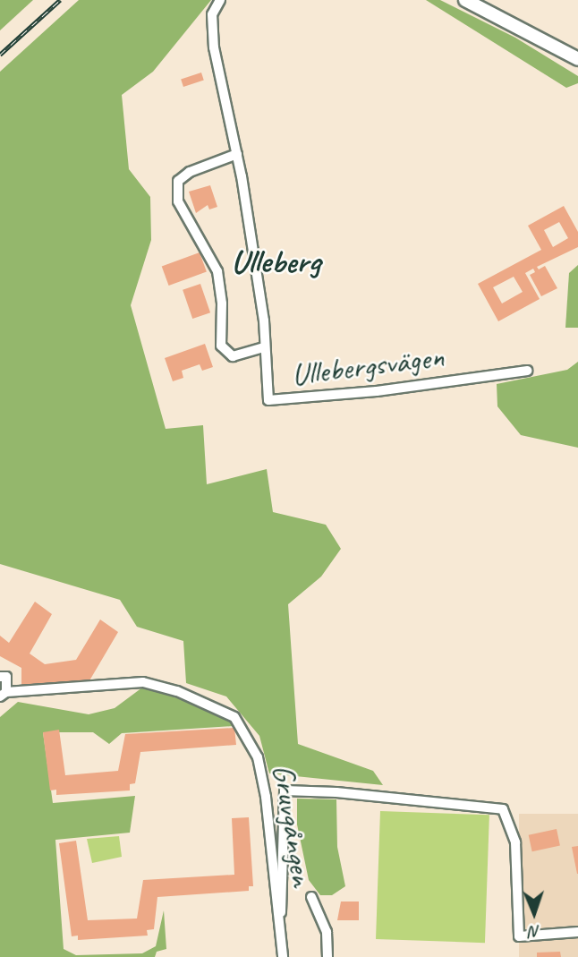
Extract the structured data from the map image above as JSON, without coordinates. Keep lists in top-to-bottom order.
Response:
{
  "streets": {
    "street": ["Ullebergsvägen", "Gruvgången"]
  },
  "districts": ["Ulleberg"],
  "north": "bottom"
}
